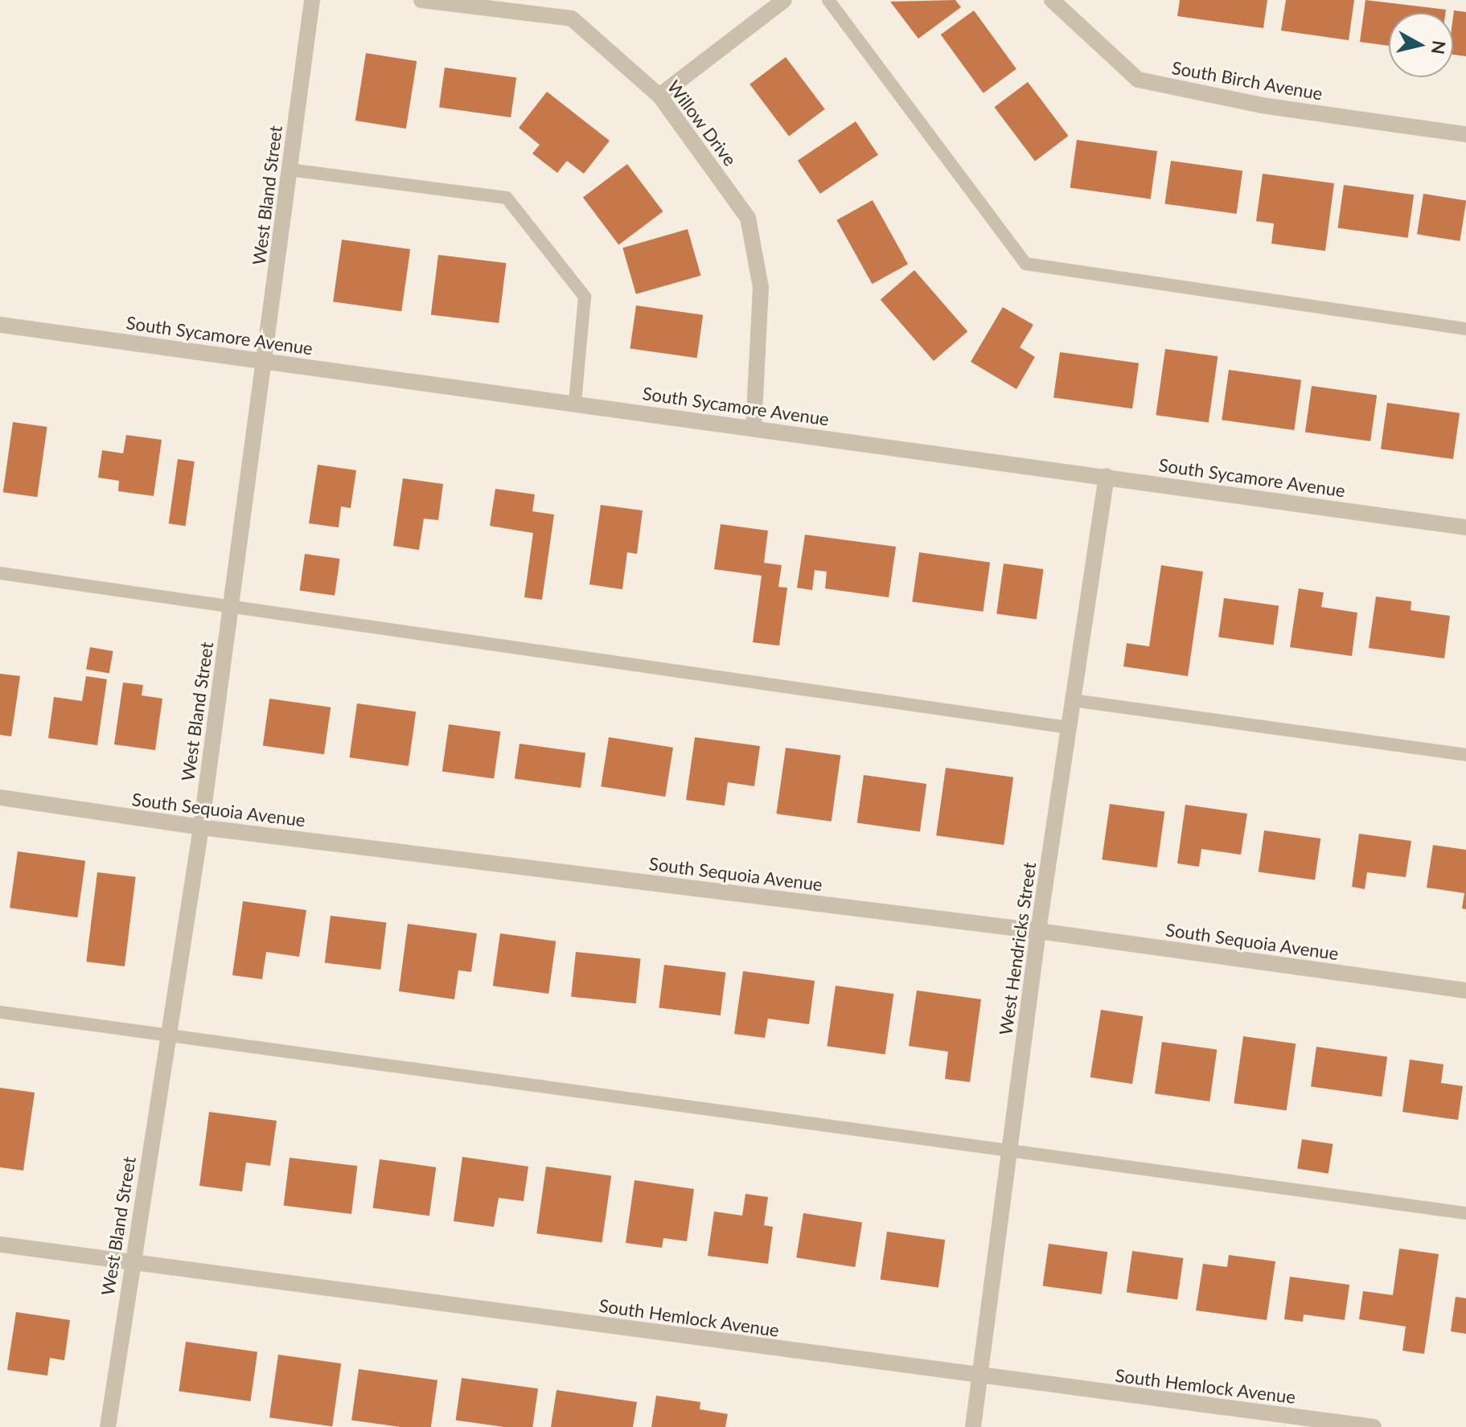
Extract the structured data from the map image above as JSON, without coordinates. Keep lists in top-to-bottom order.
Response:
{
  "streets": {
    "street": [
      "South Birch Avenue",
      "Willow Drive",
      "West Bland Street",
      "South Sycamore Avenue",
      "South Sequoia Avenue",
      "West Hendricks Street",
      "South Hemlock Avenue"
    ]
  },
  "crossings": [
    ["Willow Drive", "South Sycamore Avenue"],
    ["West Bland Street", "South Sycamore Avenue"],
    ["West Bland Street", "South Sequoia Avenue"],
    ["West Bland Street", "South Hemlock Avenue"],
    ["South Sycamore Avenue", "West Hendricks Street"],
    ["South Sequoia Avenue", "West Hendricks Street"],
    ["West Hendricks Street", "South Hemlock Avenue"]
  ],
  "north": "right"
}
